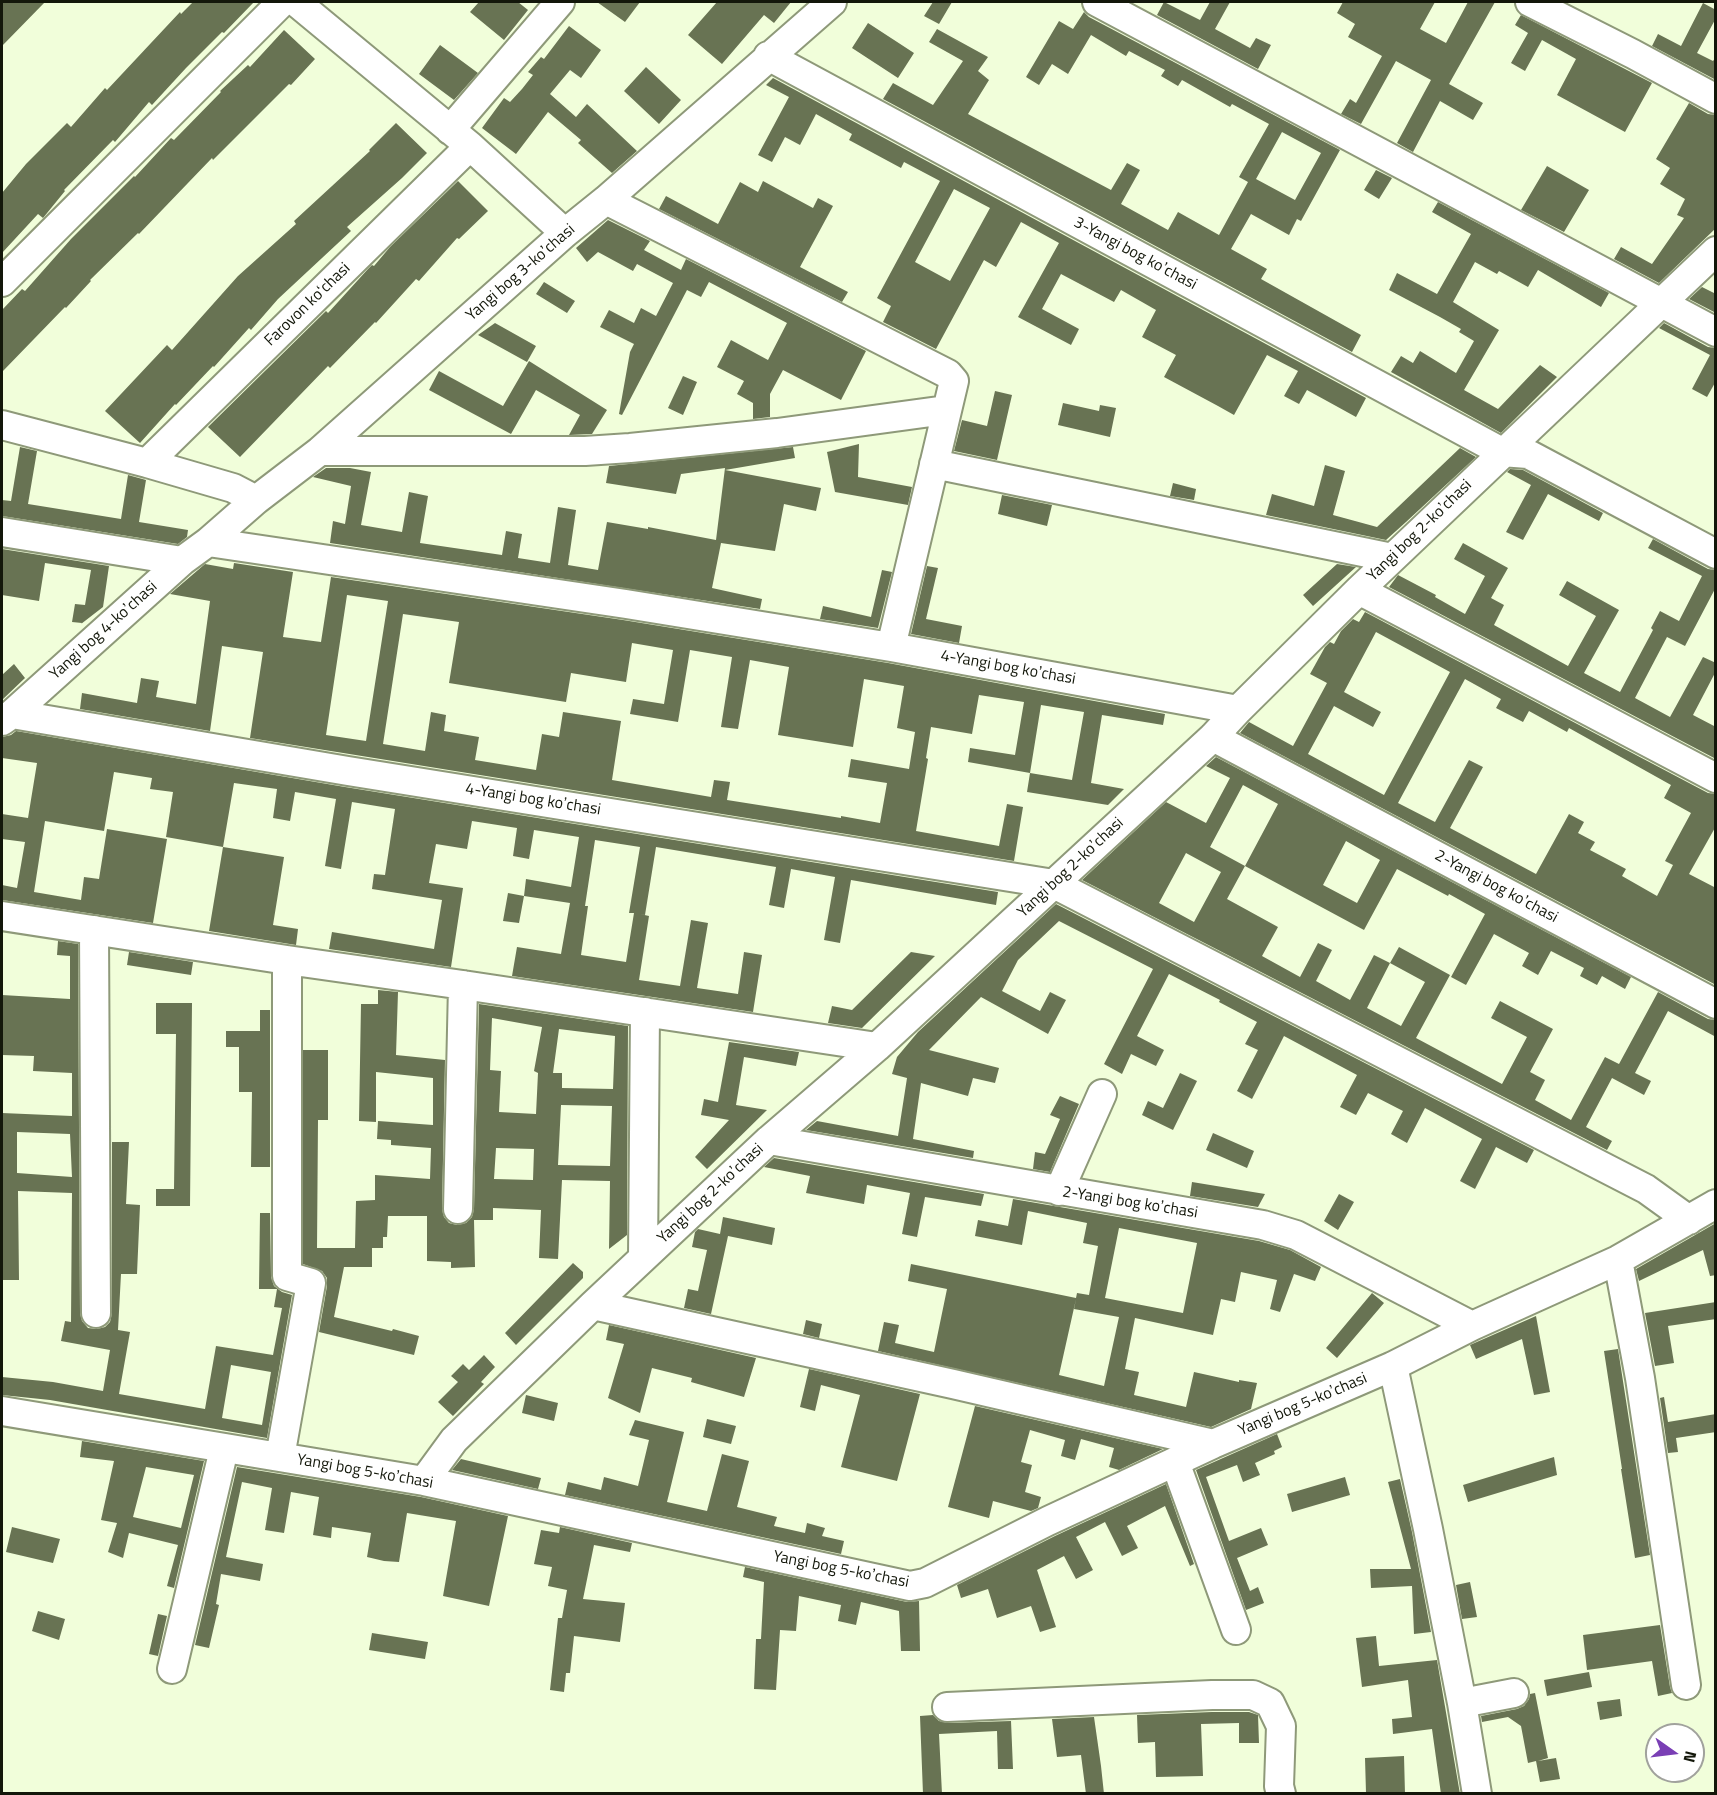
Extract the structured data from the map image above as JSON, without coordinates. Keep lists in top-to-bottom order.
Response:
{
  "streets": {
    "street": [
      "3-Yangi bog koʼchasi",
      "Yangi bog 3-koʼchasi",
      "Farovon koʻchasi",
      "Yangi bog 2-koʼchasi",
      "Yangi bog 4-koʼchasi",
      "4-Yangi bog koʼchasi",
      "2-Yangi bog koʼchasi",
      "Yangi bog 5-koʼchasi"
    ]
  },
  "crossings": [
    ["3-Yangi bog koʼchasi", "Yangi bog 3-koʼchasi"],
    ["3-Yangi bog koʼchasi", "Yangi bog 2-koʼchasi"],
    ["Yangi bog 3-koʼchasi", "Yangi bog 4-koʼchasi"],
    ["Yangi bog 3-koʼchasi", "4-Yangi bog koʼchasi"],
    ["Yangi bog 2-koʼchasi", "4-Yangi bog koʼchasi"],
    ["Yangi bog 2-koʼchasi", "2-Yangi bog koʼchasi"],
    ["Yangi bog 2-koʼchasi", "Yangi bog 5-koʼchasi"],
    ["Yangi bog 4-koʼchasi", "4-Yangi bog koʼchasi"],
    ["2-Yangi bog koʼchasi", "Yangi bog 5-koʼchasi"]
  ],
  "north": "right"
}
